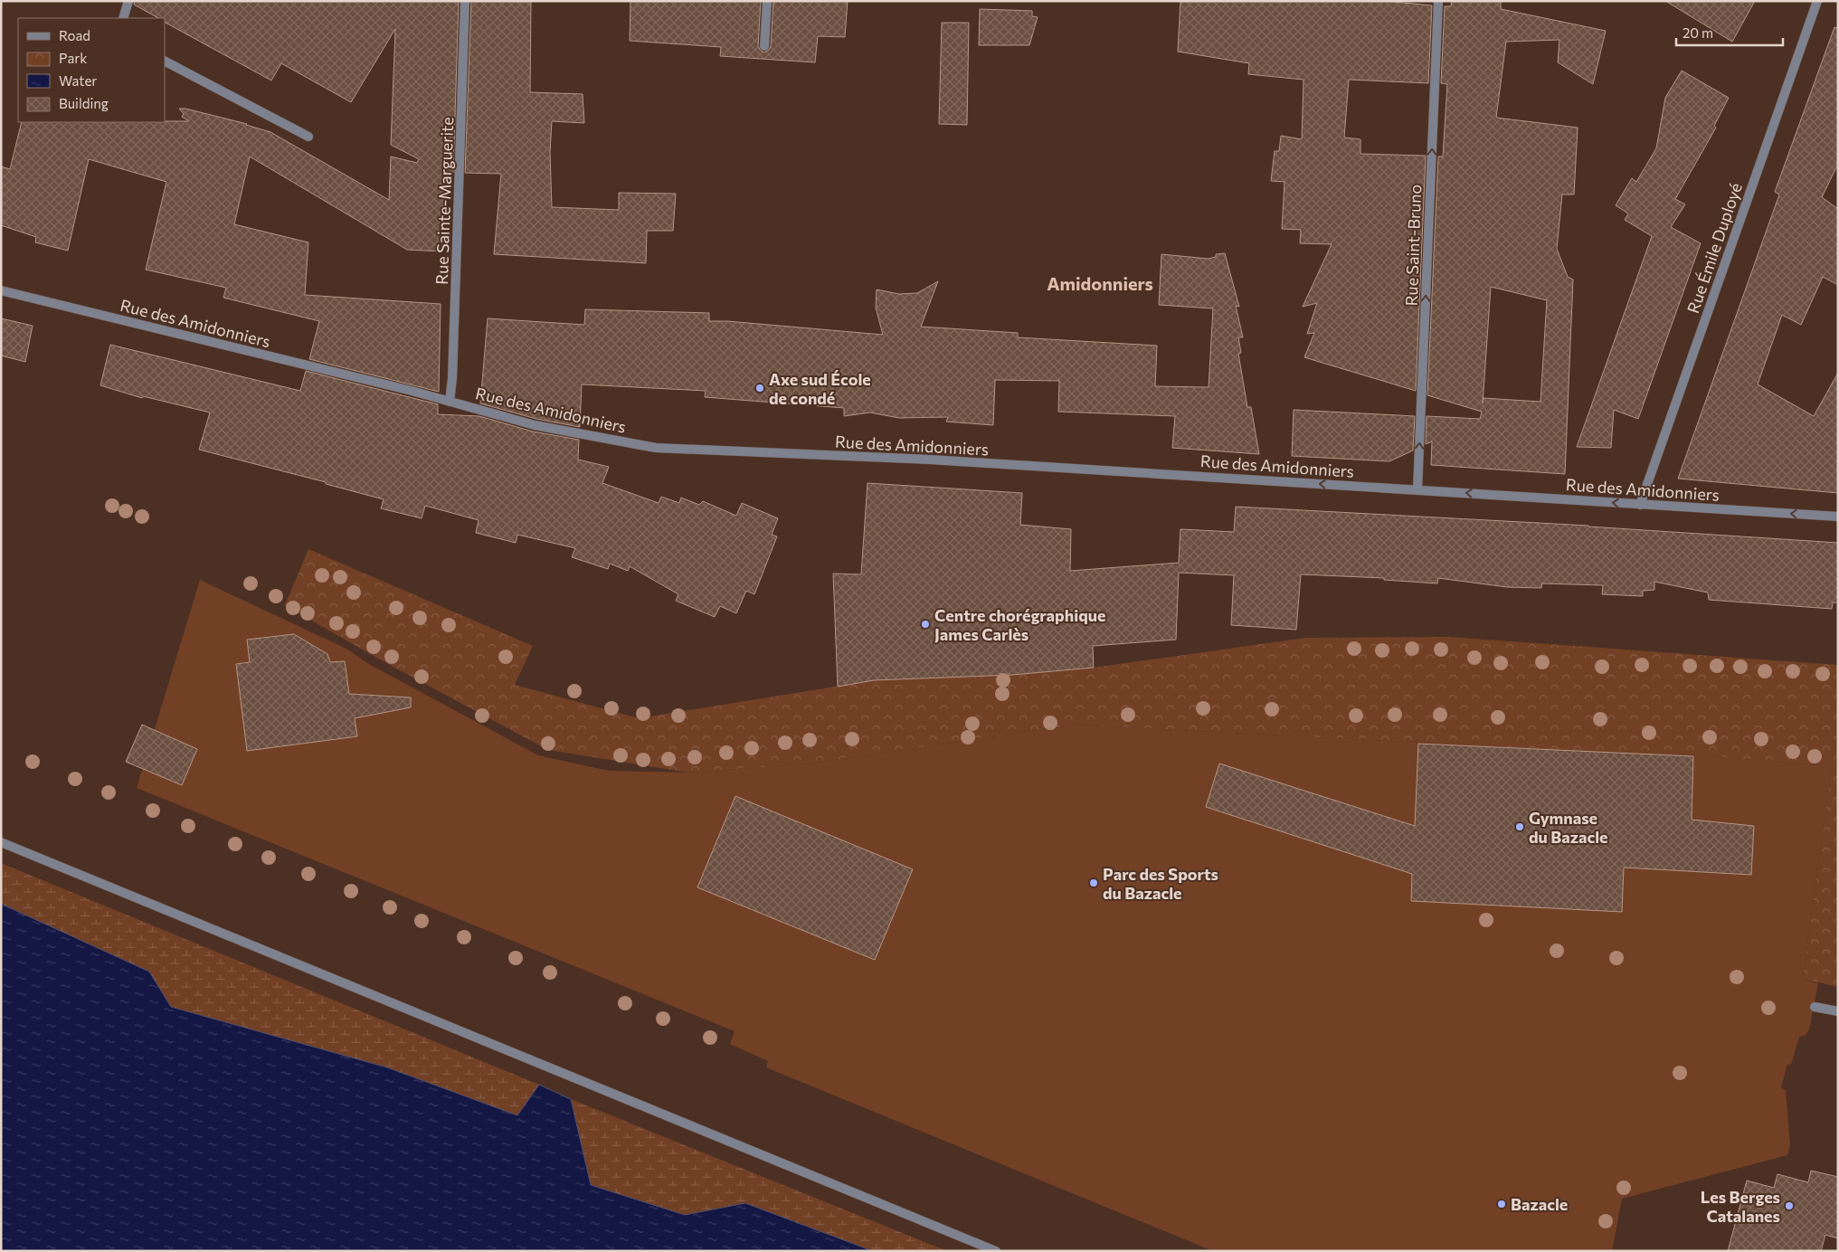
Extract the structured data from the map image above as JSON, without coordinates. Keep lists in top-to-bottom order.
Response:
{
  "streets": {
    "street": [
      "Rue Sainte-Marguerite",
      "Rue Saint-Bruno",
      "Rue Émile Duployé",
      "Rue des Amidonniers"
    ]
  },
  "crossings": [
    ["Rue Sainte-Marguerite", "Rue des Amidonniers"],
    ["Rue Saint-Bruno", "Rue des Amidonniers"],
    ["Rue Émile Duployé", "Rue des Amidonniers"]
  ],
  "one_way": ["Rue Saint-Bruno", "Rue des Amidonniers"],
  "districts": ["Amidonniers"],
  "places": [
    "Axe sud École de condé",
    "Centre chorégraphique James Carlès",
    "Gymnase du Bazacle",
    "Parc des Sports du Bazacle",
    "Bazacle",
    "Les Berges Catalanes"
  ],
  "legend": [
    "Road",
    "Park",
    "Water",
    "Building"
  ],
  "scale_bar": "20 m"
}
